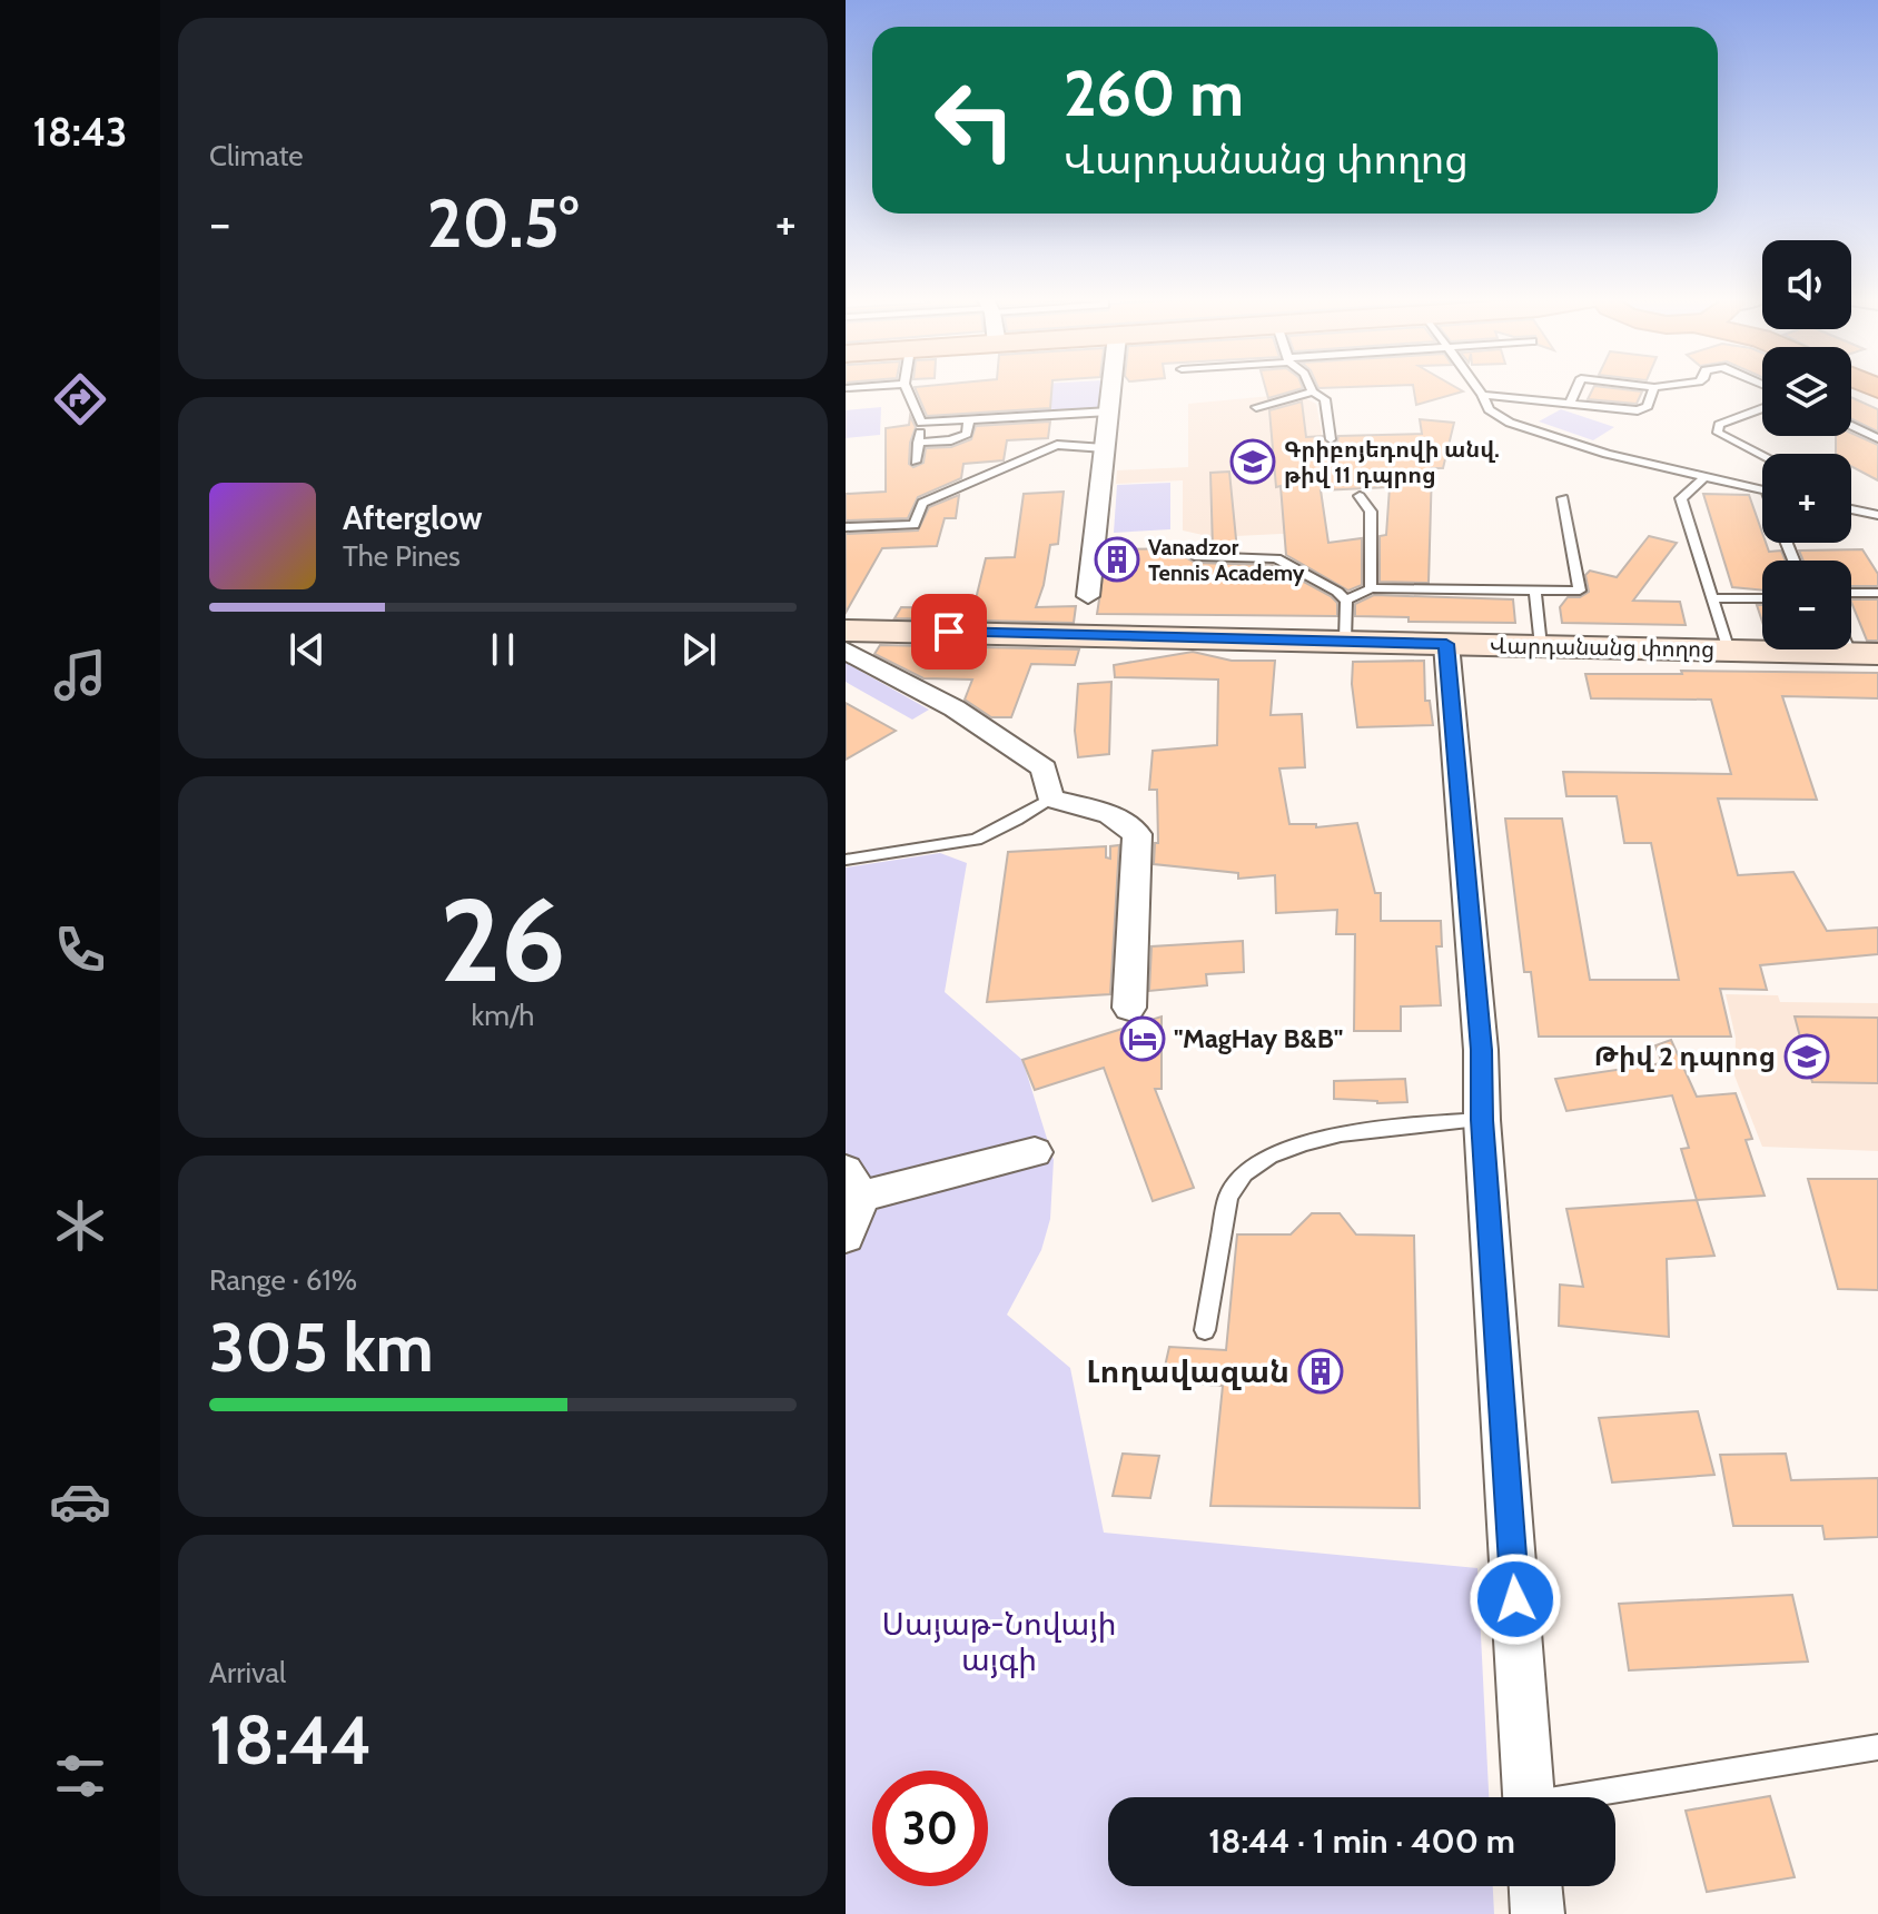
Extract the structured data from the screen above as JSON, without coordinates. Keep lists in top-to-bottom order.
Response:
{
  "streets": {
    "street": ["Վարդանանց փողոց"]
  },
  "parks": ["Սայաթ-Նովայի այգի"],
  "places": {
    "school or university": ["Գրիբոյեդովի անվ. թիվ 11 դպրոց", "Թիվ 2 դպրոց"],
    "building": ["Vanadzor Tennis Academy", "Լողավազան"],
    "hotel": ["\"MagHay B&B\""]
  },
  "page": {
    "tabs": "18:43",
    "tile": [
      "Climate",
      ["26", "km/h"],
      ["Range · 61%", "305 km"],
      ["Arrival", "18:44"]
    ],
    "turn": ["260 m", "Վարդանանց փողոց"],
    "heat": ["−", "20.5°", "+"],
    "map_buttons": ["+", "−"],
    "song": ["Afterglow", "The Pines"],
    "limit": "30",
    "trip": "18:44 · 1 min · 400 m"
  }
}
